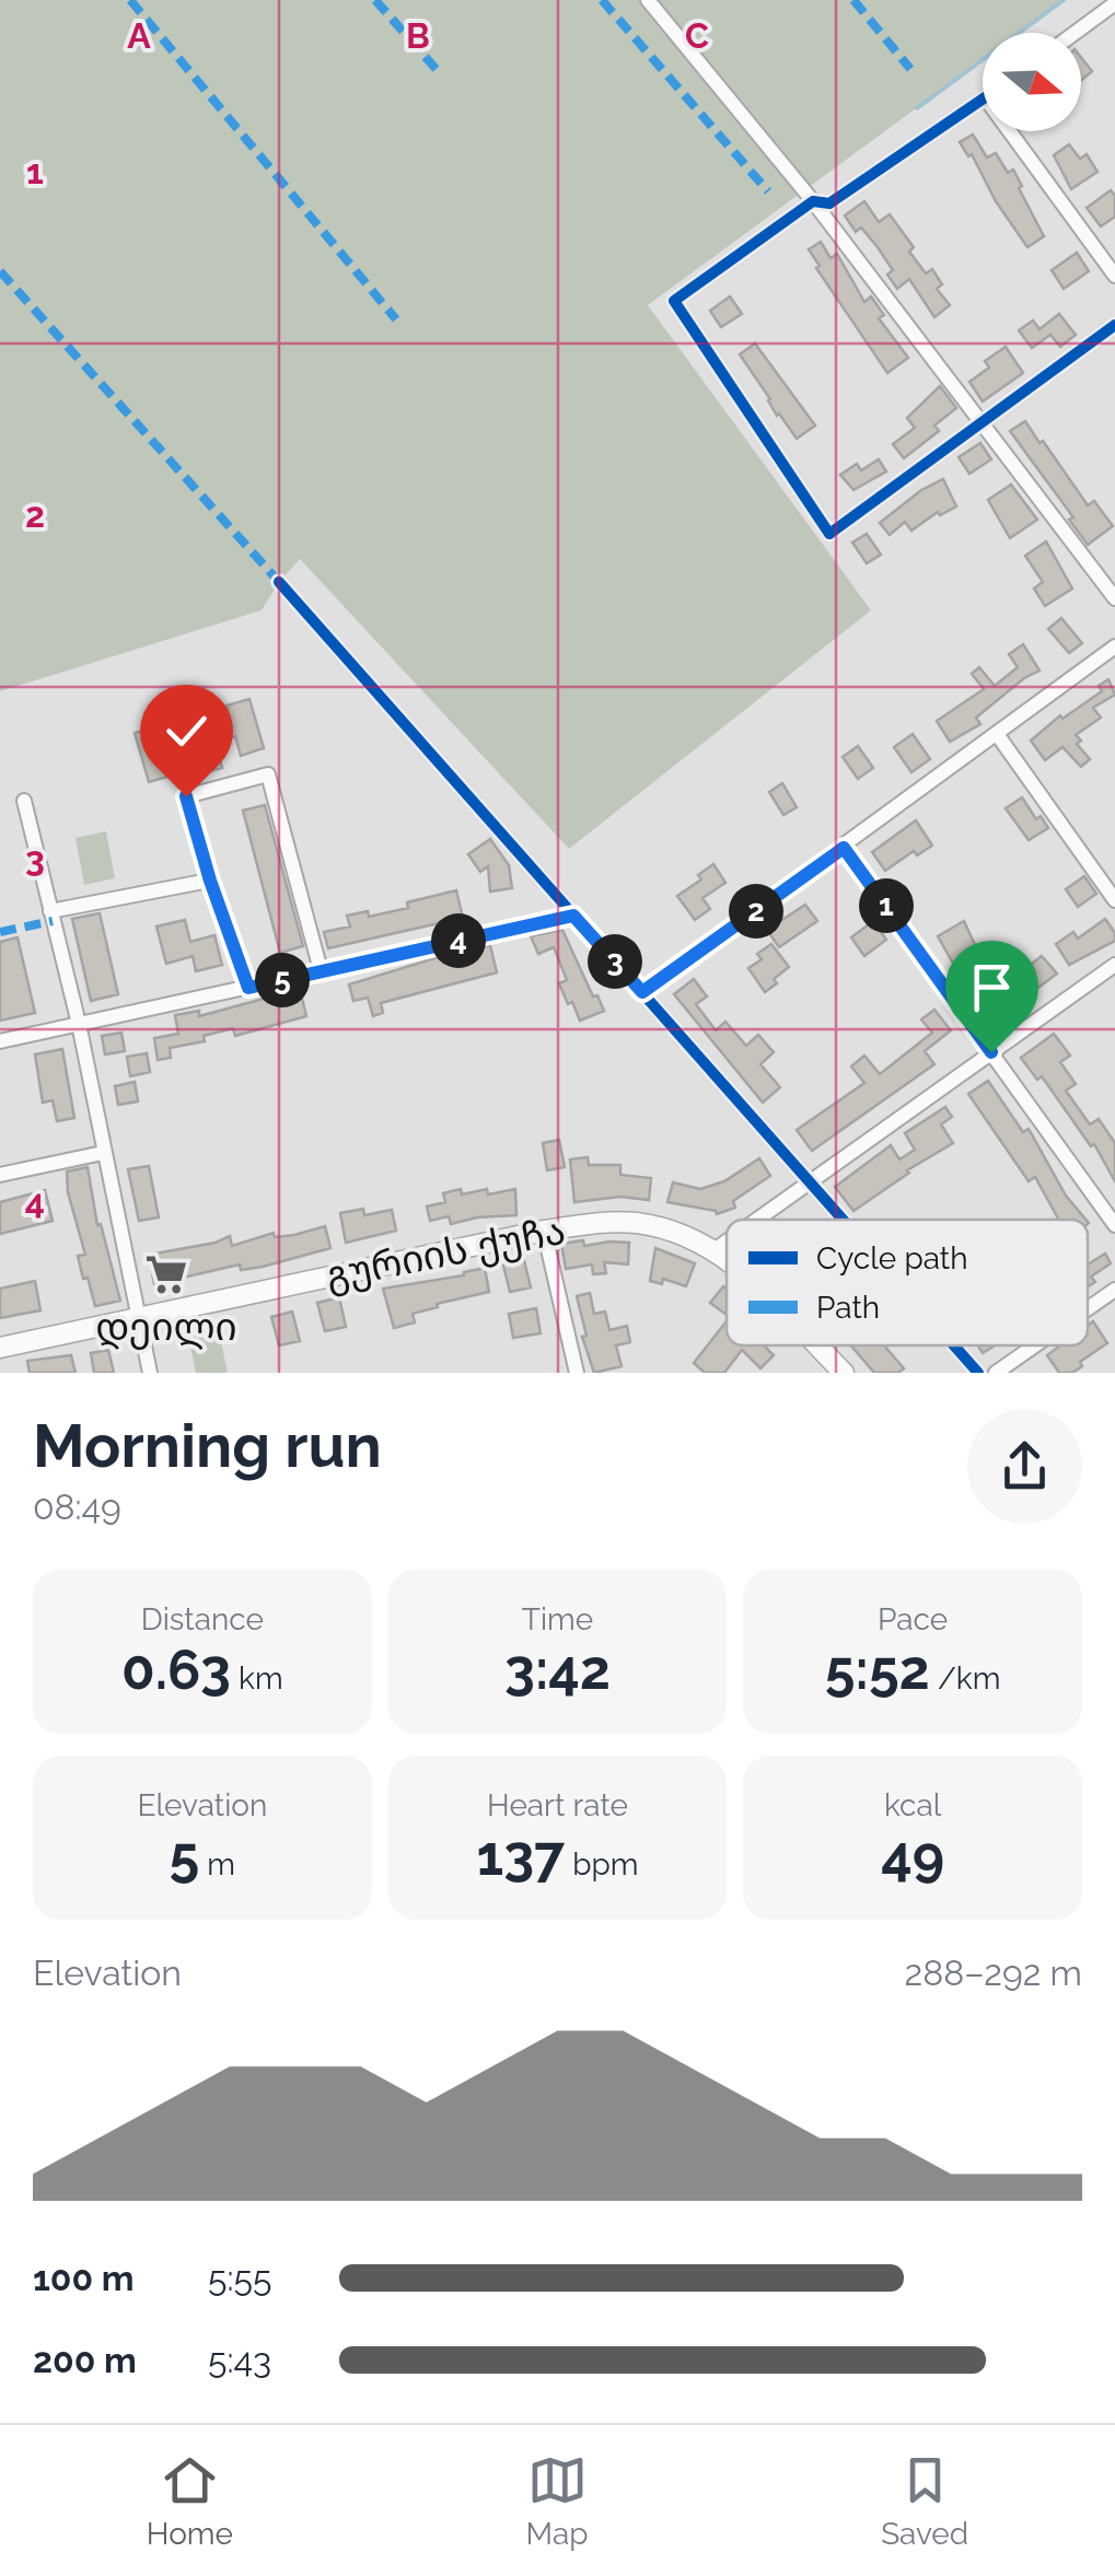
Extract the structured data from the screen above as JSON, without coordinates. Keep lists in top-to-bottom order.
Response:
{
  "streets": {
    "highway": ["გურიის ქუჩა"]
  },
  "places": {
    "supermarket": ["დეილი"]
  },
  "legend": ["Cycle path", "Path"],
  "north": "right",
  "page": {
    "pins": [
      "1",
      "2",
      "4",
      "3",
      "5"
    ],
    "heading": ["Morning run", "08:49"],
    "stats": [
      ["Distance", "0.63 km"],
      ["Time", "3:42"],
      ["Pace", "5:52 /km"],
      ["Elevation", "5 m"],
      ["Heart rate", "137 bpm"],
      ["kcal", "49"]
    ],
    "chart": ["Elevation", "288–292 m"],
    "list": [
      {
        "name": "100 m",
        "note": "5:55"
      },
      {
        "name": "200 m",
        "note": "5:43"
      }
    ],
    "tabs": ["Home", "Map", "Saved"]
  },
  "grid": {
    "columns": ["A", "B", "C"],
    "rows": [
      "1",
      "2",
      "3",
      "4"
    ]
  }
}
